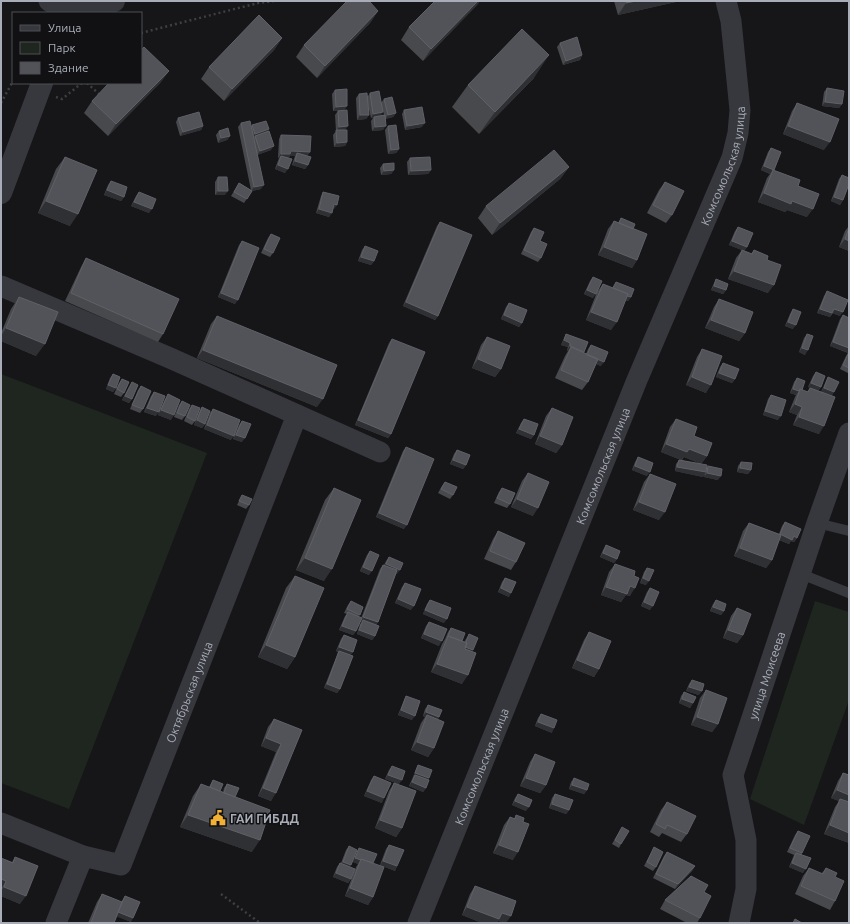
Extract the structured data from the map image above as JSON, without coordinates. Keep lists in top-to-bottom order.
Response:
{
  "streets": {
    "street": ["Комсомольская улица", "улица Моисеева", "Октябрьская улица"]
  },
  "places": {
    "public building": ["ГАИ ГИБДД"]
  },
  "legend": ["Улица", "Парк", "Здание"]
}
